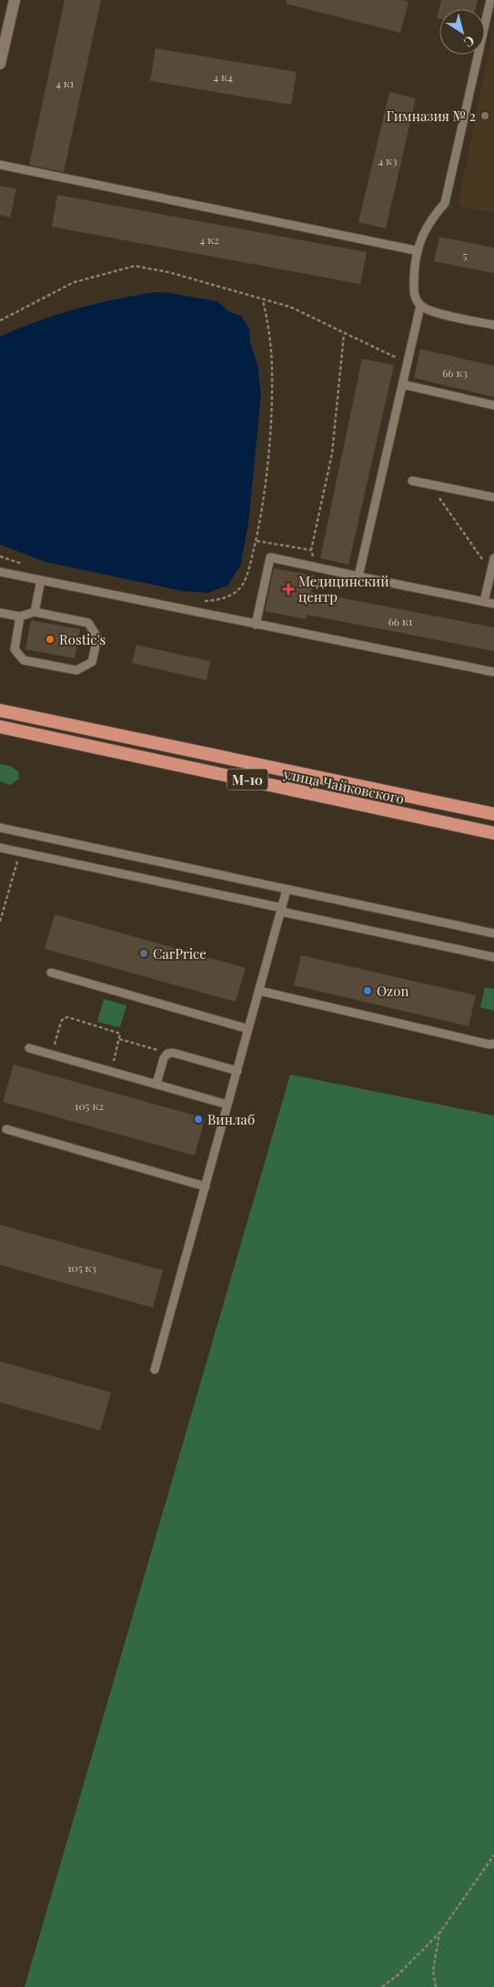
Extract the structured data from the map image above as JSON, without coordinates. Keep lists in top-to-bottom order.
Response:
{
  "streets": {
    "highway": ["М-10", "улица Чайковского"]
  },
  "places": {
    "other": [
      "Гимназия № 2",
      "Rostic's",
      "CarPrice",
      "Ozon",
      "Винлаб"
    ],
    "health": ["Медицинский центр"]
  },
  "house_numbers": [
    "4 к4",
    "4 к1",
    "4 к3",
    "4 к2",
    "5",
    "66 к3",
    "66 к1",
    "105 к2",
    "105 к3"
  ],
  "north": "bottom right"
}
